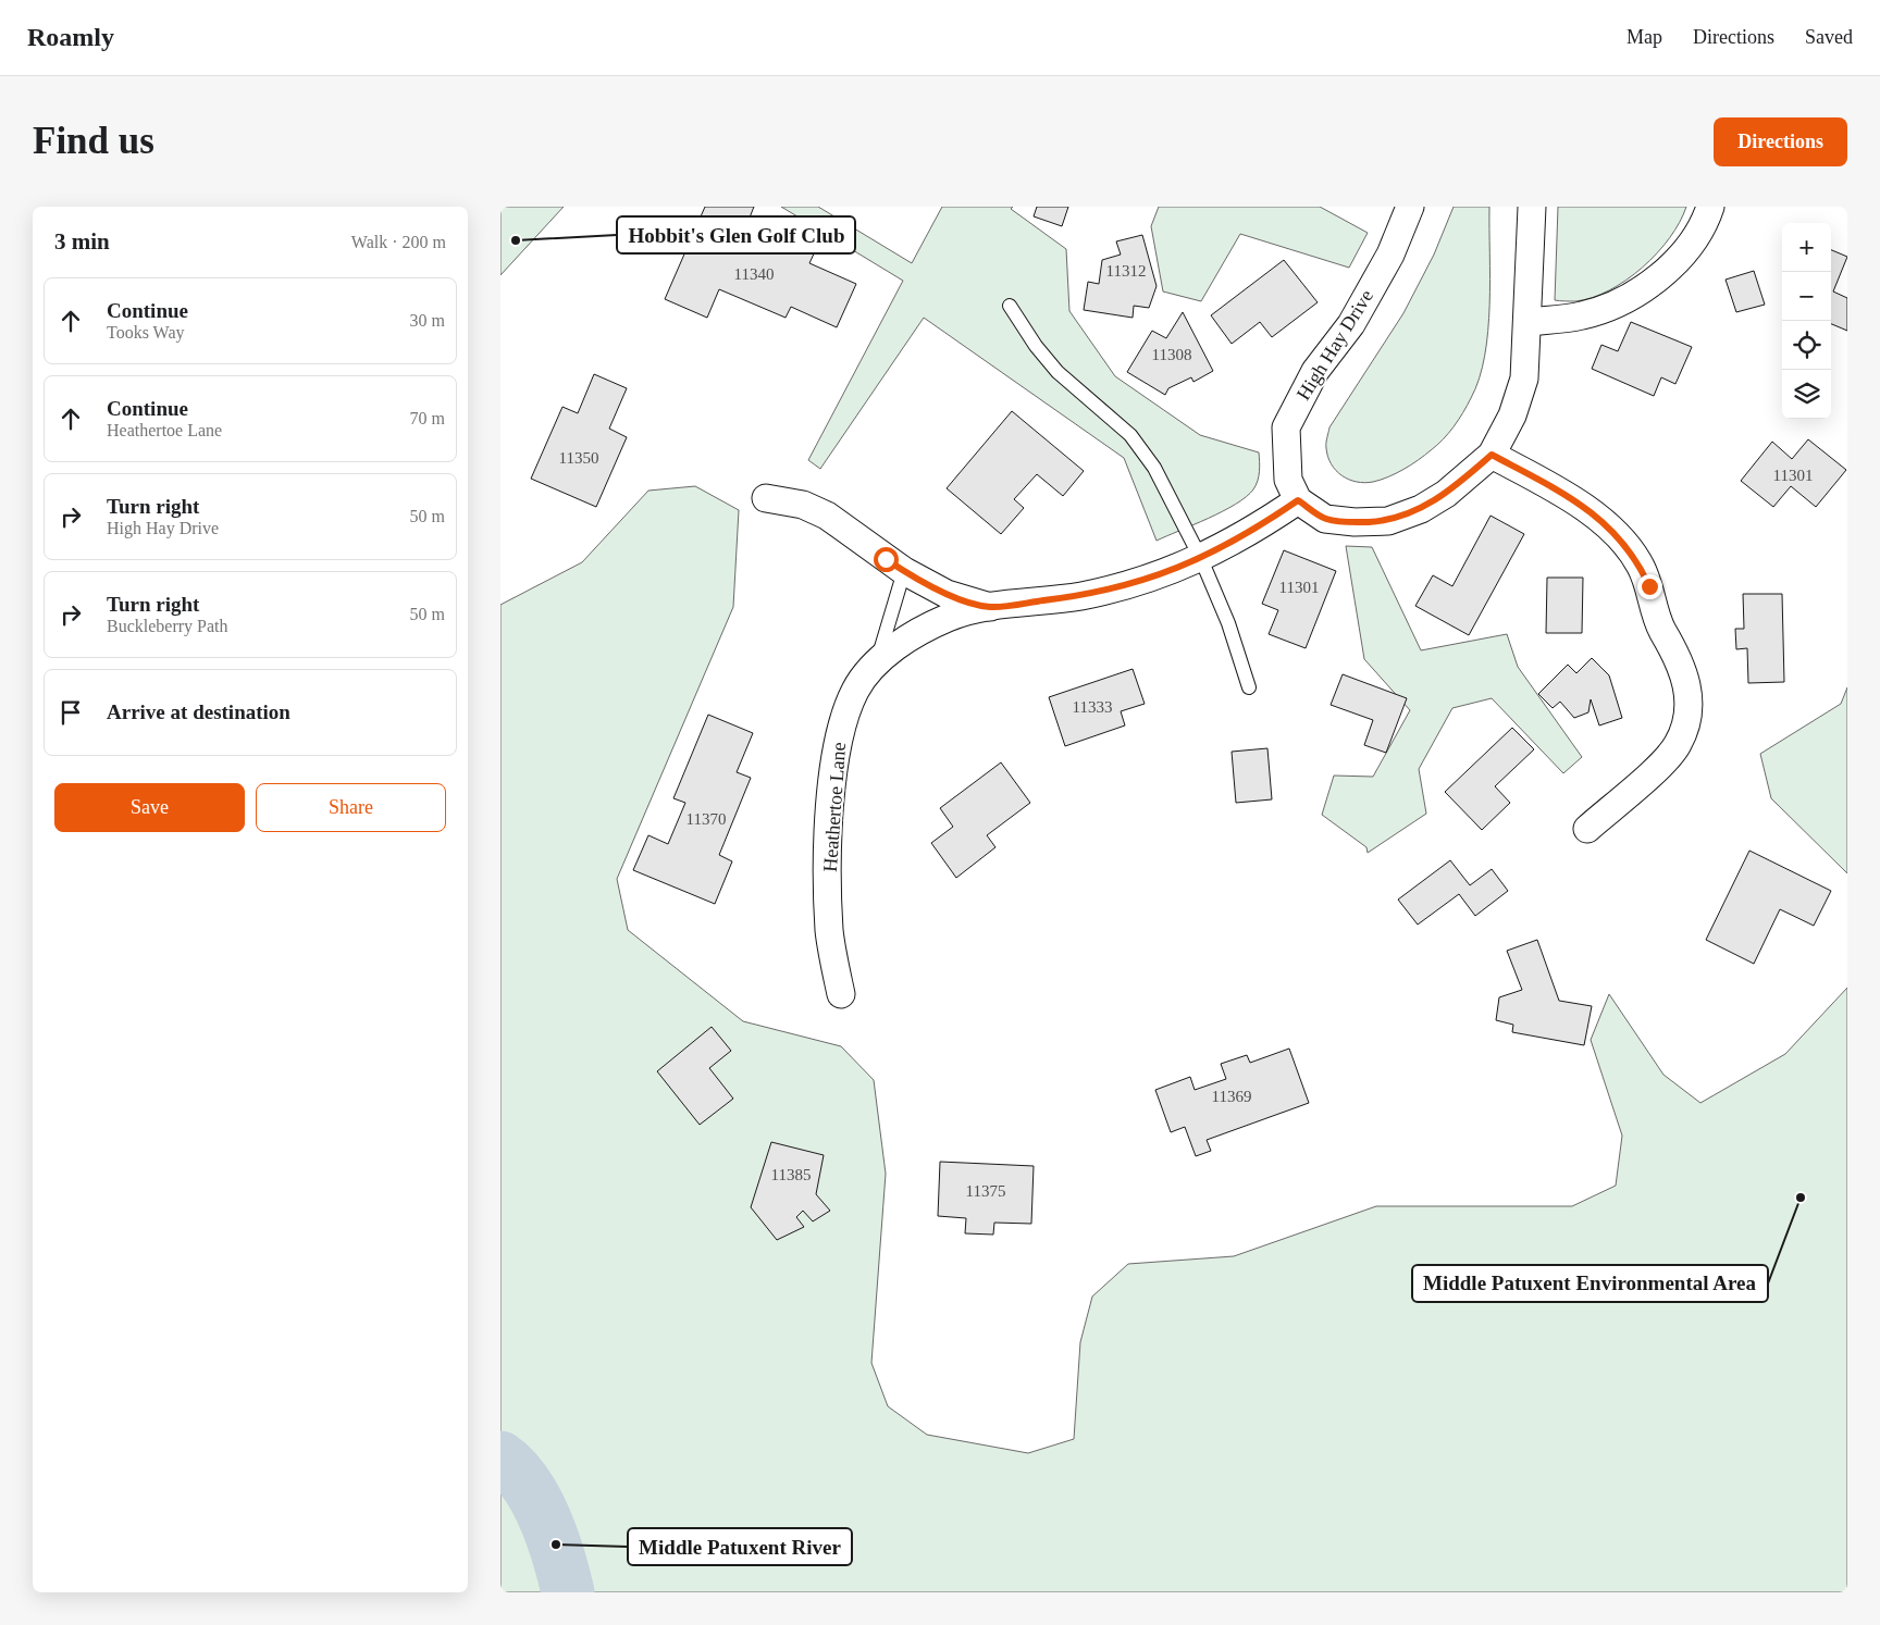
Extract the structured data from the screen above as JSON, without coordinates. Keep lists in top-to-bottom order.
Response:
{
  "streets": {
    "street": ["High Hay Drive", "Heathertoe Lane"]
  },
  "crossings": [
    ["High Hay Drive", "Heathertoe Lane"]
  ],
  "places": ["Hobbit's Glen Golf Club", "Middle Patuxent Environmental Area", "Middle Patuxent River"],
  "house_numbers": [
    "11312",
    "11340",
    "11308",
    "11350",
    "11301",
    "11301",
    "11333",
    "11370",
    "11369",
    "11385",
    "11375"
  ],
  "page": {
    "header": "Roamly",
    "nav": ["Map", "Directions", "Saved"],
    "buttons": [
      "Directions",
      ["Save", "Share"]
    ],
    "title": "Find us",
    "heading": ["3 min", "Walk · 200 m"],
    "map_buttons": ["+", "−"],
    "list": [
      ["Continue", "Tooks Way", "30 m"],
      ["Continue", "Heathertoe Lane", "70 m"],
      ["Turn right", "High Hay Drive", "50 m"],
      ["Turn right", "Buckleberry Path", "50 m"],
      "Arrive at destination"
    ]
  }
}
